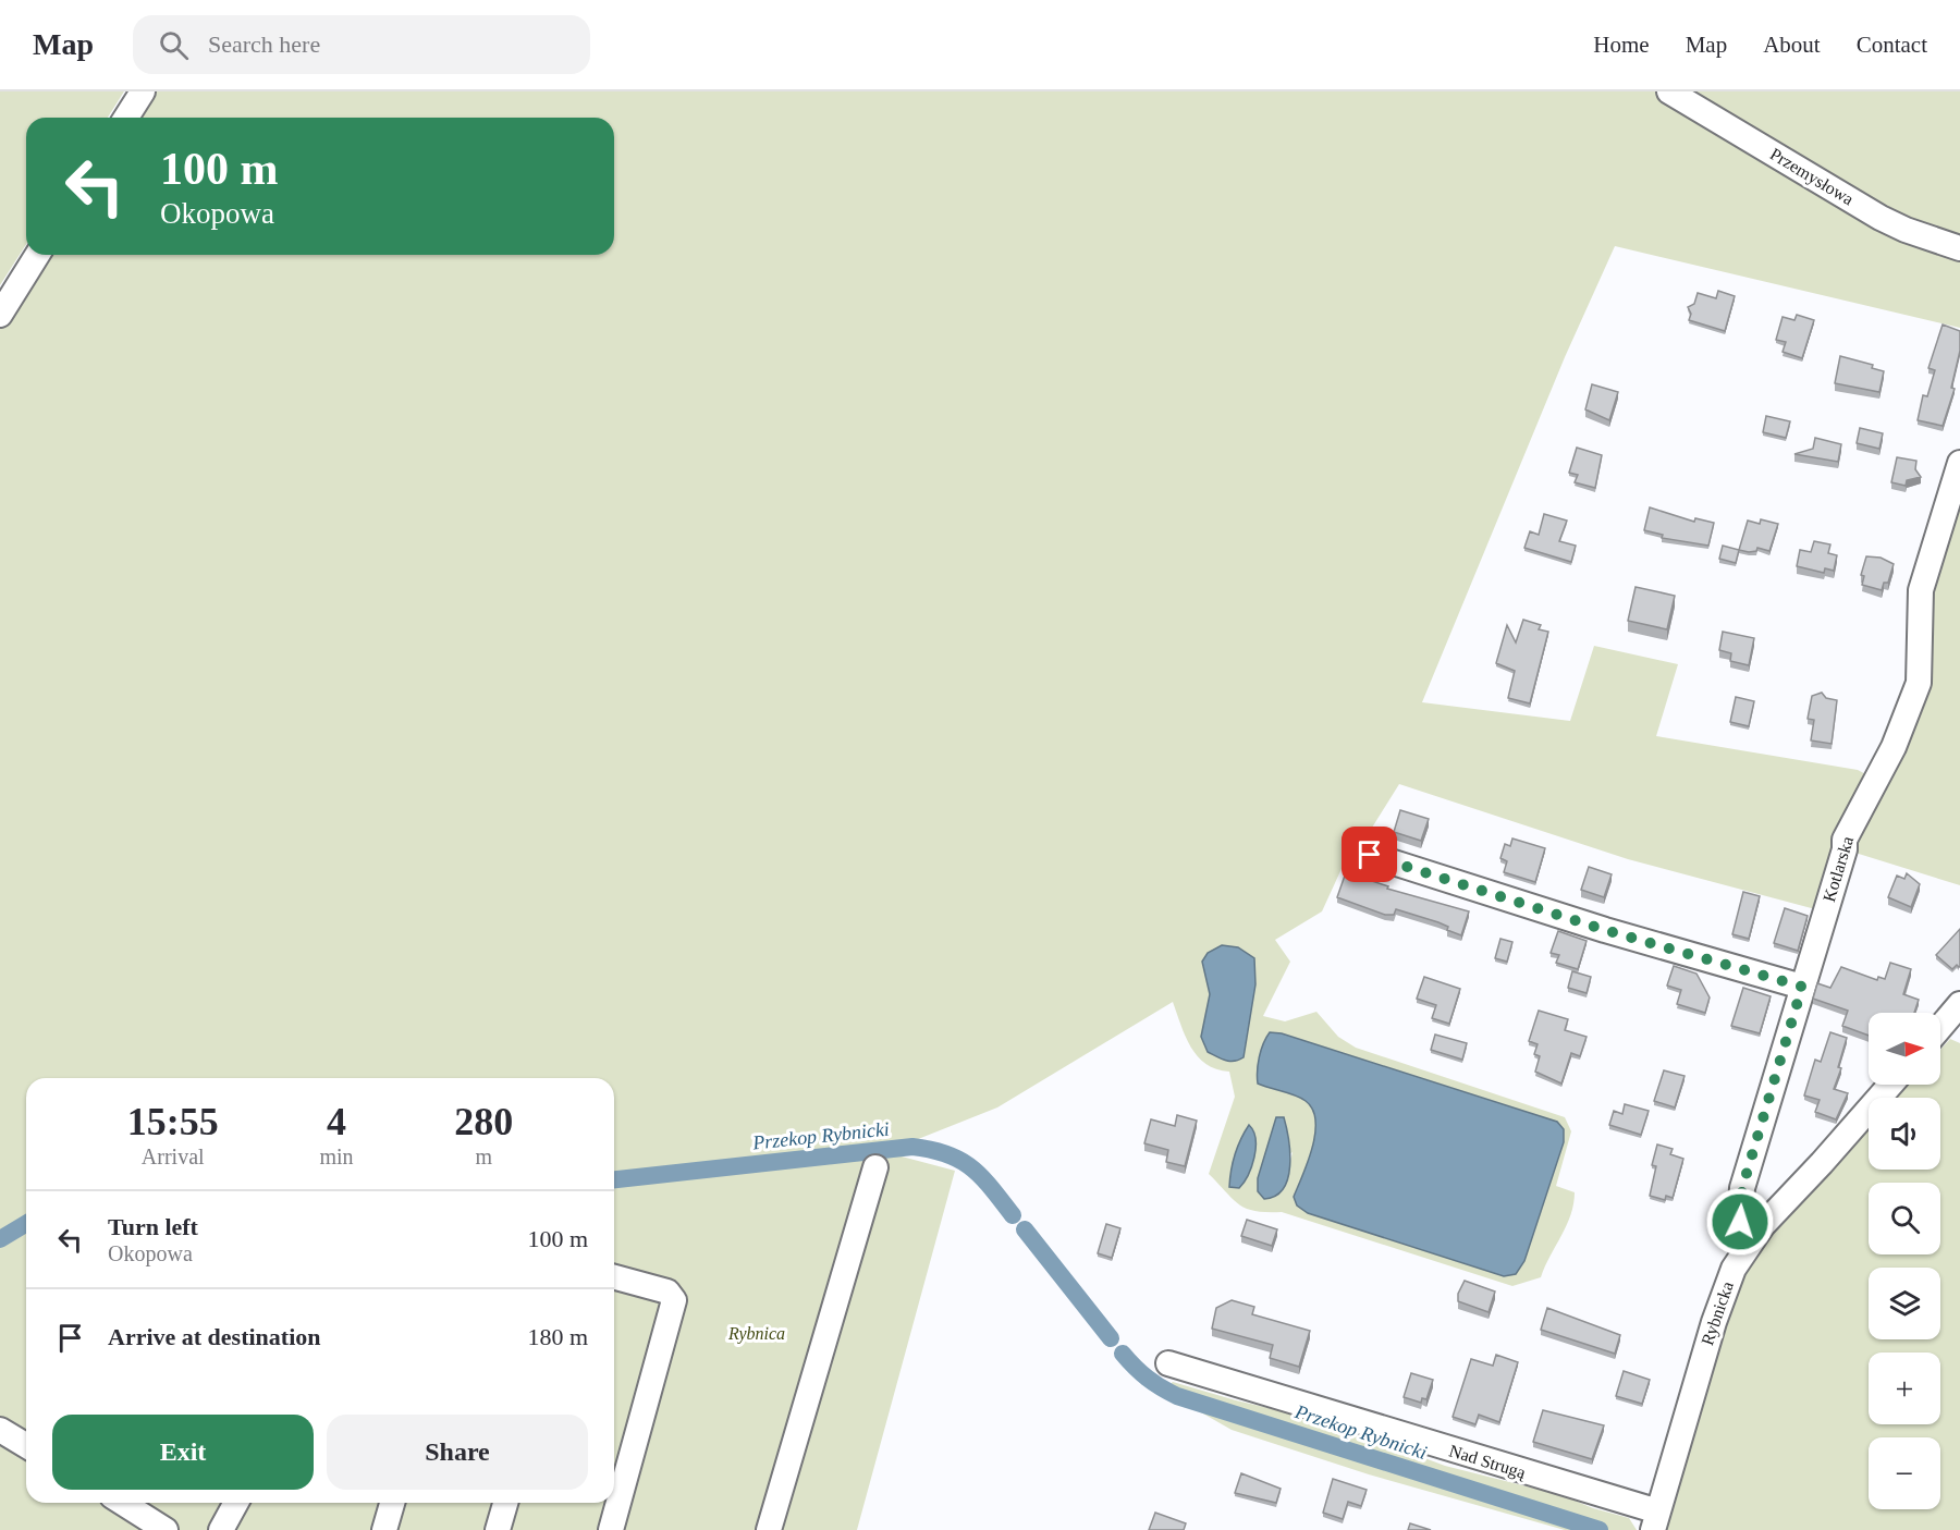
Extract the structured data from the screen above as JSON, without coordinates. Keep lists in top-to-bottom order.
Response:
{
  "streets": {
    "street": [
      "Przemysłowa",
      "Kotlarska",
      "Rybnicka",
      "Nad Strugą"
    ]
  },
  "crossings": [
    ["Kotlarska", "Rybnicka"],
    ["Rybnicka", "Nad Strugą"]
  ],
  "water": ["Przekop Rybnicki"],
  "parks": ["Rybnica"],
  "north": "right",
  "page": {
    "header": "Map",
    "search": "Search here",
    "nav": [
      "Home",
      "Map",
      "About",
      "Contact"
    ],
    "turn": ["100 m", "Okopowa"],
    "map_buttons": ["+", "−"],
    "eta": [
      "15:55",
      "Arrival",
      "4",
      "min",
      "280",
      "m"
    ],
    "list": [
      {
        "name": "Turn left",
        "note": "Okopowa",
        "value": "100 m"
      },
      {
        "name": "Arrive at destination",
        "value": "180 m"
      }
    ],
    "buttons": ["Exit", "Share"]
  }
}
